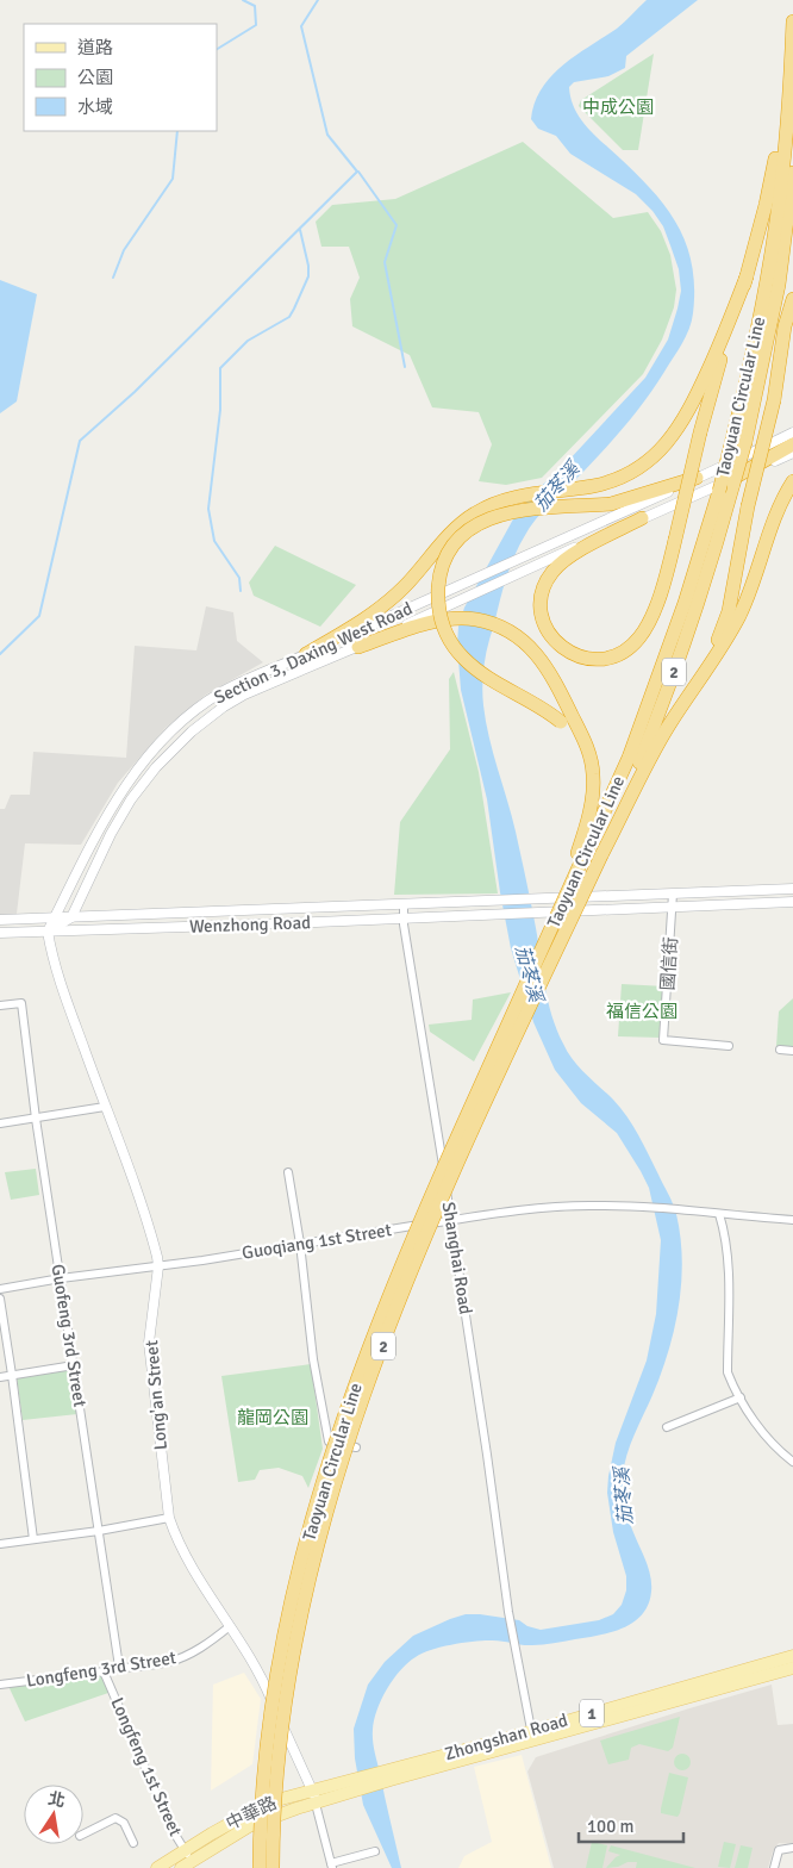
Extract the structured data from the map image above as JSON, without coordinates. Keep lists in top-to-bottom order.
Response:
{
  "streets": {
    "highway": ["Taoyuan Circular Line", "2"],
    "main road": ["1", "Zhongshan Road", "中華路"],
    "street": [
      "Section 3, Daxing West Road",
      "Wenzhong Road",
      "國信街",
      "Guoqiang 1st Street",
      "Shanghai Road",
      "Guofeng 3rd Street",
      "Long'an Street",
      "Longfeng 3rd Street",
      "Longfeng 1st Street"
    ]
  },
  "crossings": [
    ["Taoyuan Circular Line", "Section 3, Daxing West Road"],
    ["Section 3, Daxing West Road", "Wenzhong Road"],
    ["Section 3, Daxing West Road", "Long'an Street"],
    ["Wenzhong Road", "國信街"],
    ["Wenzhong Road", "Shanghai Road"],
    ["Wenzhong Road", "Long'an Street"],
    ["Guoqiang 1st Street", "Shanghai Road"],
    ["Guoqiang 1st Street", "Guofeng 3rd Street"],
    ["Guoqiang 1st Street", "Long'an Street"],
    ["Shanghai Road", "Zhongshan Road"],
    ["Guofeng 3rd Street", "Longfeng 3rd Street"],
    ["Long'an Street", "Longfeng 3rd Street"],
    ["Long'an Street", "中華路"],
    ["Longfeng 3rd Street", "Longfeng 1st Street"],
    ["1", "中華路"],
    ["Zhongshan Road", "中華路"],
    ["Longfeng 1st Street", "中華路"]
  ],
  "water": ["茄苳溪"],
  "parks": ["中成公園", "福信公園", "龍岡公園"],
  "legend": ["道路", "公園", "水域"],
  "scale_bar": "100 m",
  "north": "top"
}
